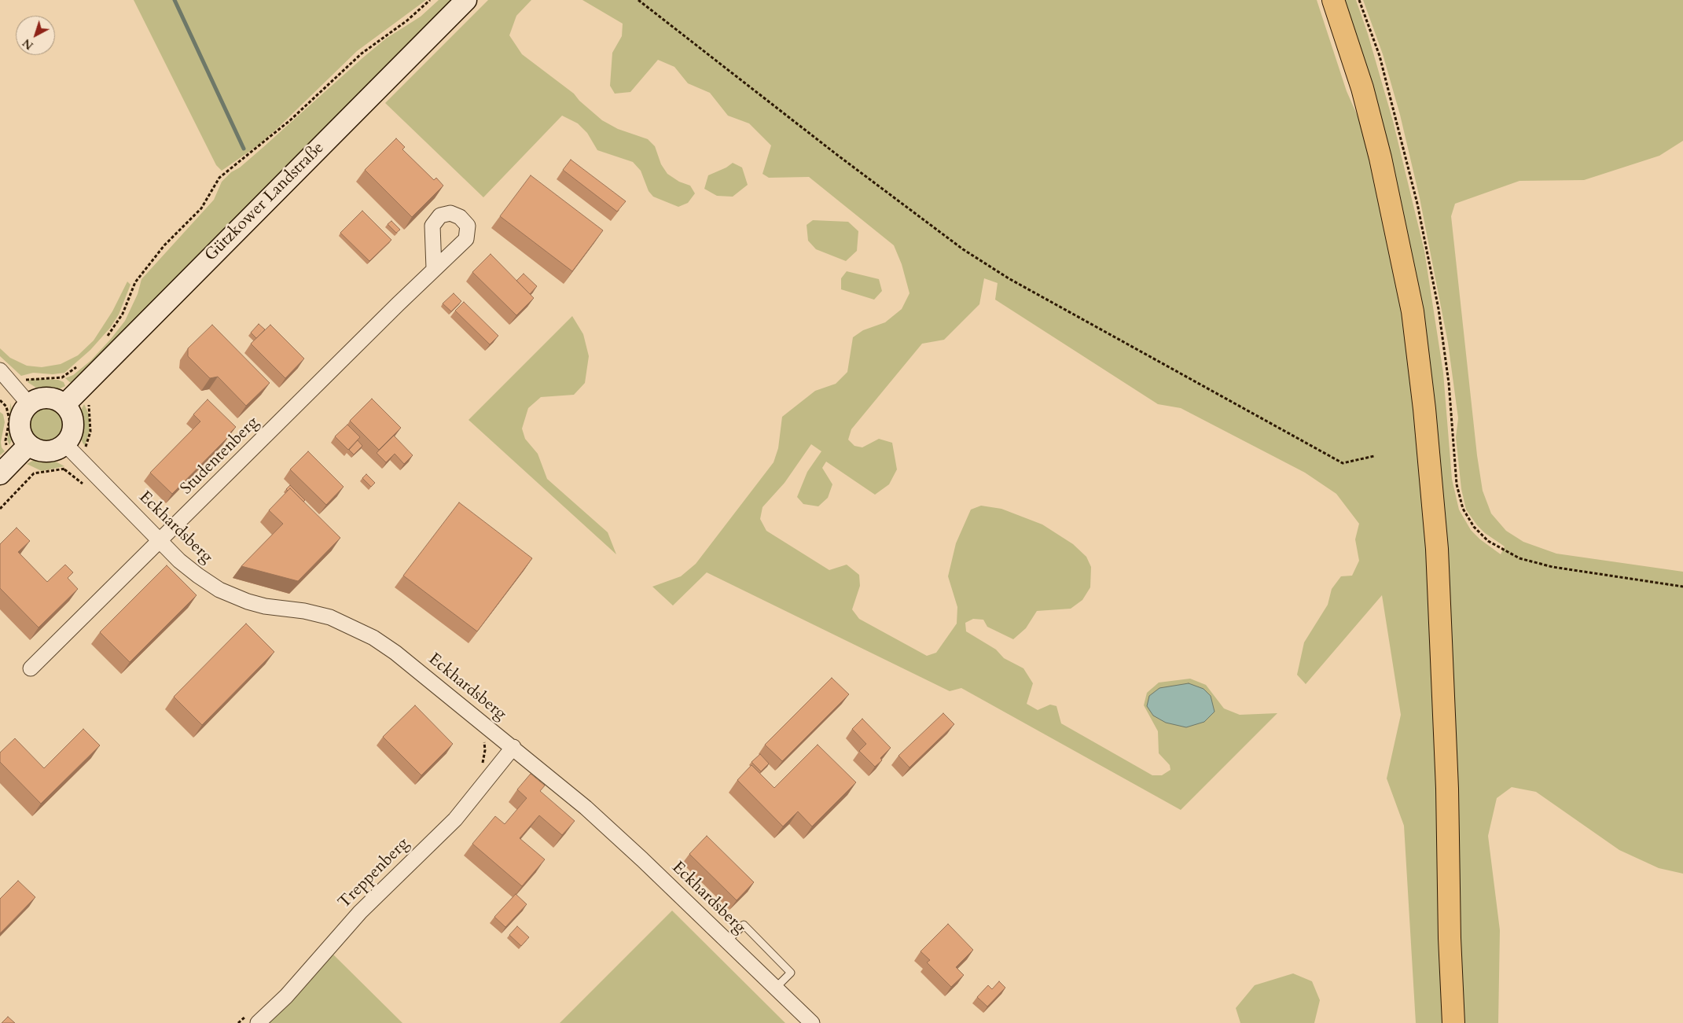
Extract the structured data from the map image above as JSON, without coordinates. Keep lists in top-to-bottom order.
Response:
{
  "streets": {
    "main road": ["Gützkower Landstraße"],
    "street": ["Studentenberg", "Eckhardsberg", "Treppenberg"]
  },
  "crossings": [
    ["Gützkower Landstraße", "Eckhardsberg"],
    ["Studentenberg", "Eckhardsberg"],
    ["Eckhardsberg", "Treppenberg"]
  ],
  "north": "bottom left"
}
